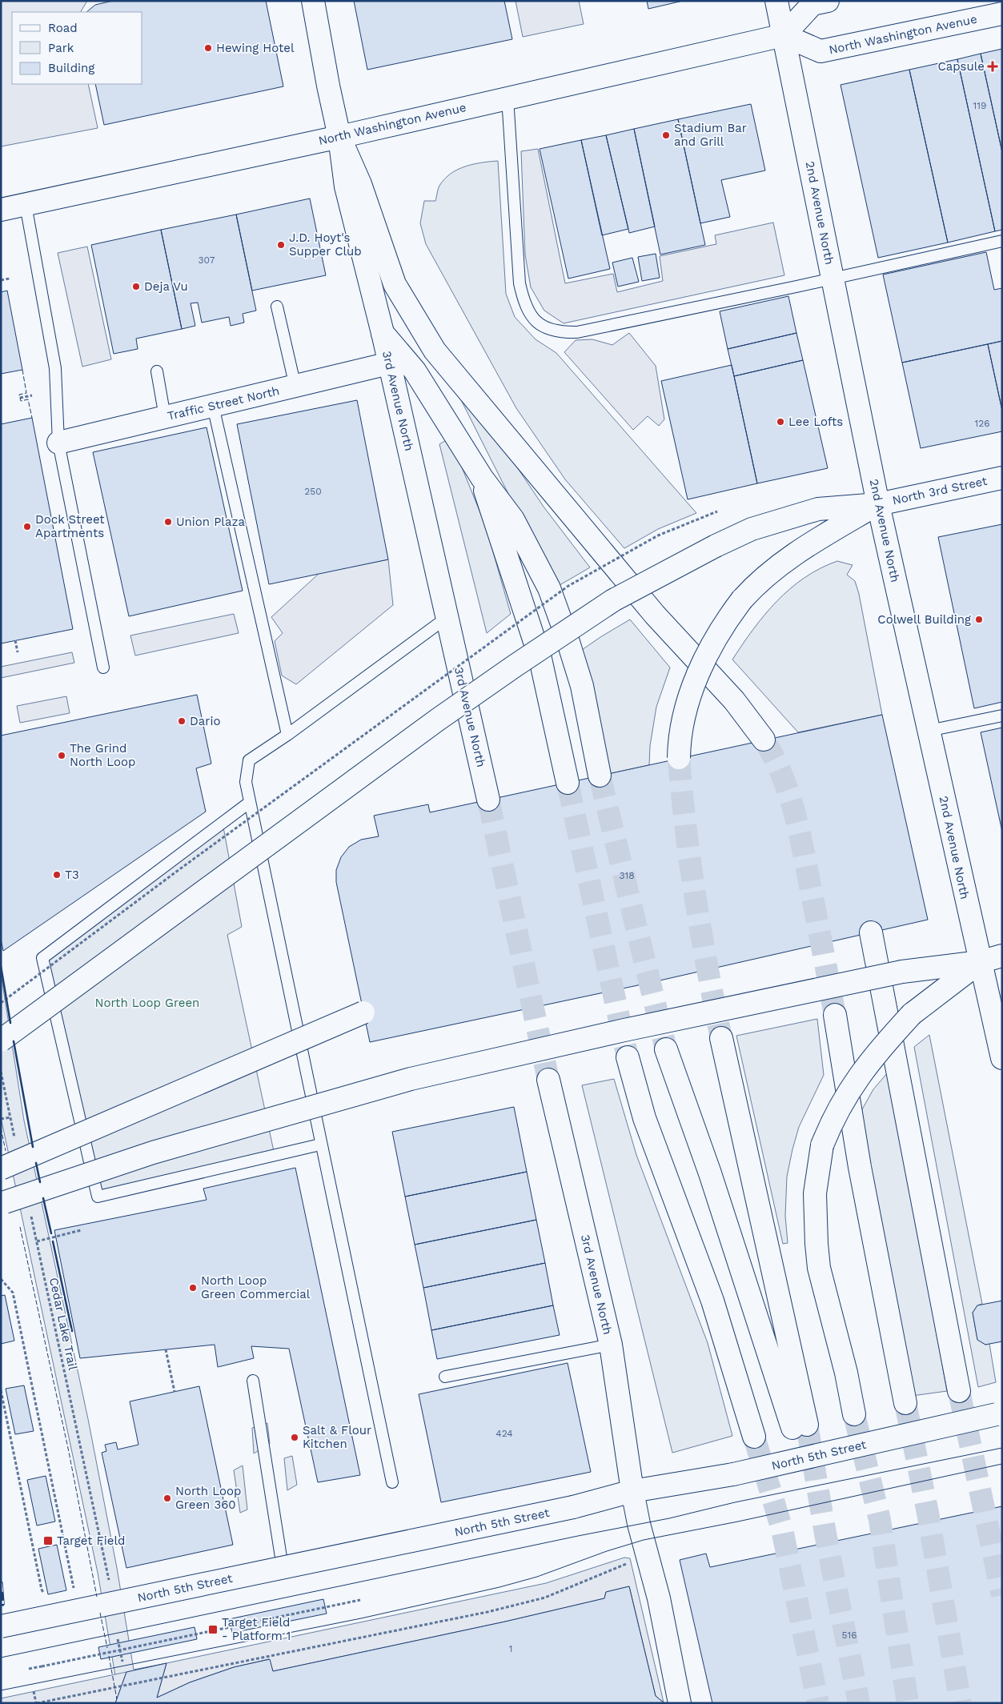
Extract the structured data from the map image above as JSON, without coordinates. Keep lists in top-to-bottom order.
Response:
{
  "streets": {
    "main road": [
      "North Washington Avenue",
      "2nd Avenue North",
      "3rd Avenue North",
      "Traffic Street North",
      "North 3rd Street",
      "North 5th Street"
    ],
    "path": ["Cedar Lake Trail"]
  },
  "crossings": [
    ["North Washington Avenue", "2nd Avenue North"],
    ["North Washington Avenue", "3rd Avenue North"],
    ["2nd Avenue North", "North 3rd Street"],
    ["3rd Avenue North", "Traffic Street North"],
    ["3rd Avenue North", "North 5th Street"]
  ],
  "parks": ["North Loop Green"],
  "places": {
    "other": [
      "Hewing Hotel",
      "Stadium Bar and Grill",
      "J.D. Hoyt's Supper Club",
      "Deja Vu",
      "Lee Lofts",
      "Union Plaza",
      "Dock Street Apartments",
      "Colwell Building",
      "Dario",
      "The Grind North Loop",
      "T3",
      "North Loop Green Commercial",
      "Salt & Flour Kitchen",
      "North Loop Green 360"
    ],
    "health": ["Capsule"],
    "transit": ["Target Field", "Target Field - Platform 1"]
  },
  "house_numbers": [
    "119",
    "307",
    "126",
    "250",
    "318",
    "424",
    "516",
    "1"
  ],
  "legend": ["Road", "Park", "Building"]
}
